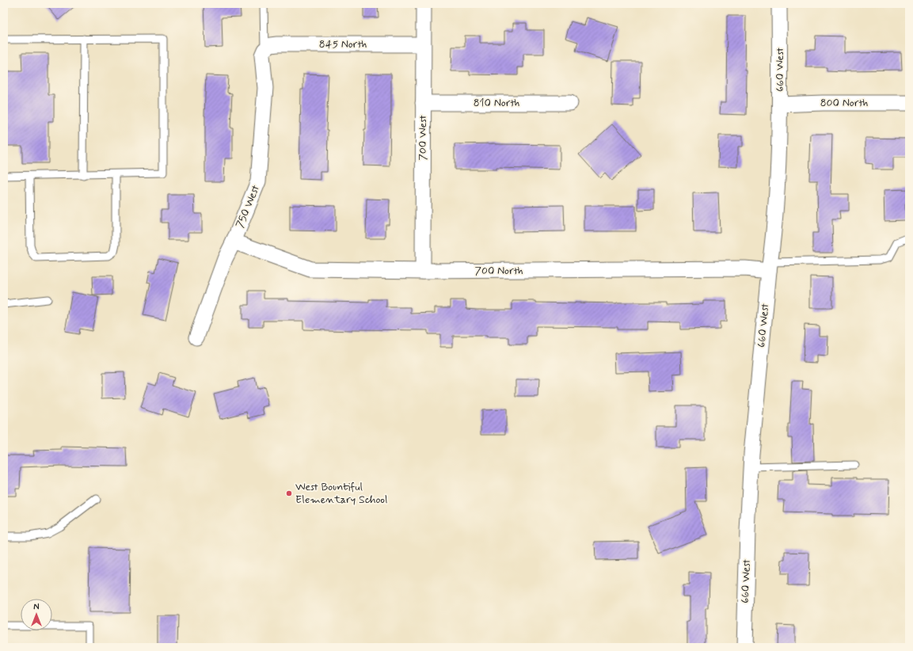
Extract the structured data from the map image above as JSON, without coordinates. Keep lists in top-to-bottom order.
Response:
{
  "streets": {
    "street": [
      "845 North",
      "660 West",
      "810 North",
      "800 North",
      "700 West",
      "750 West",
      "700 North"
    ]
  },
  "crossings": [
    ["845 North", "700 West"],
    ["845 North", "750 West"],
    ["660 West", "800 North"],
    ["660 West", "700 North"],
    ["810 North", "700 West"],
    ["700 West", "700 North"],
    ["750 West", "700 North"]
  ],
  "places": ["West Bountiful Elementary School"],
  "north": "top"
}
